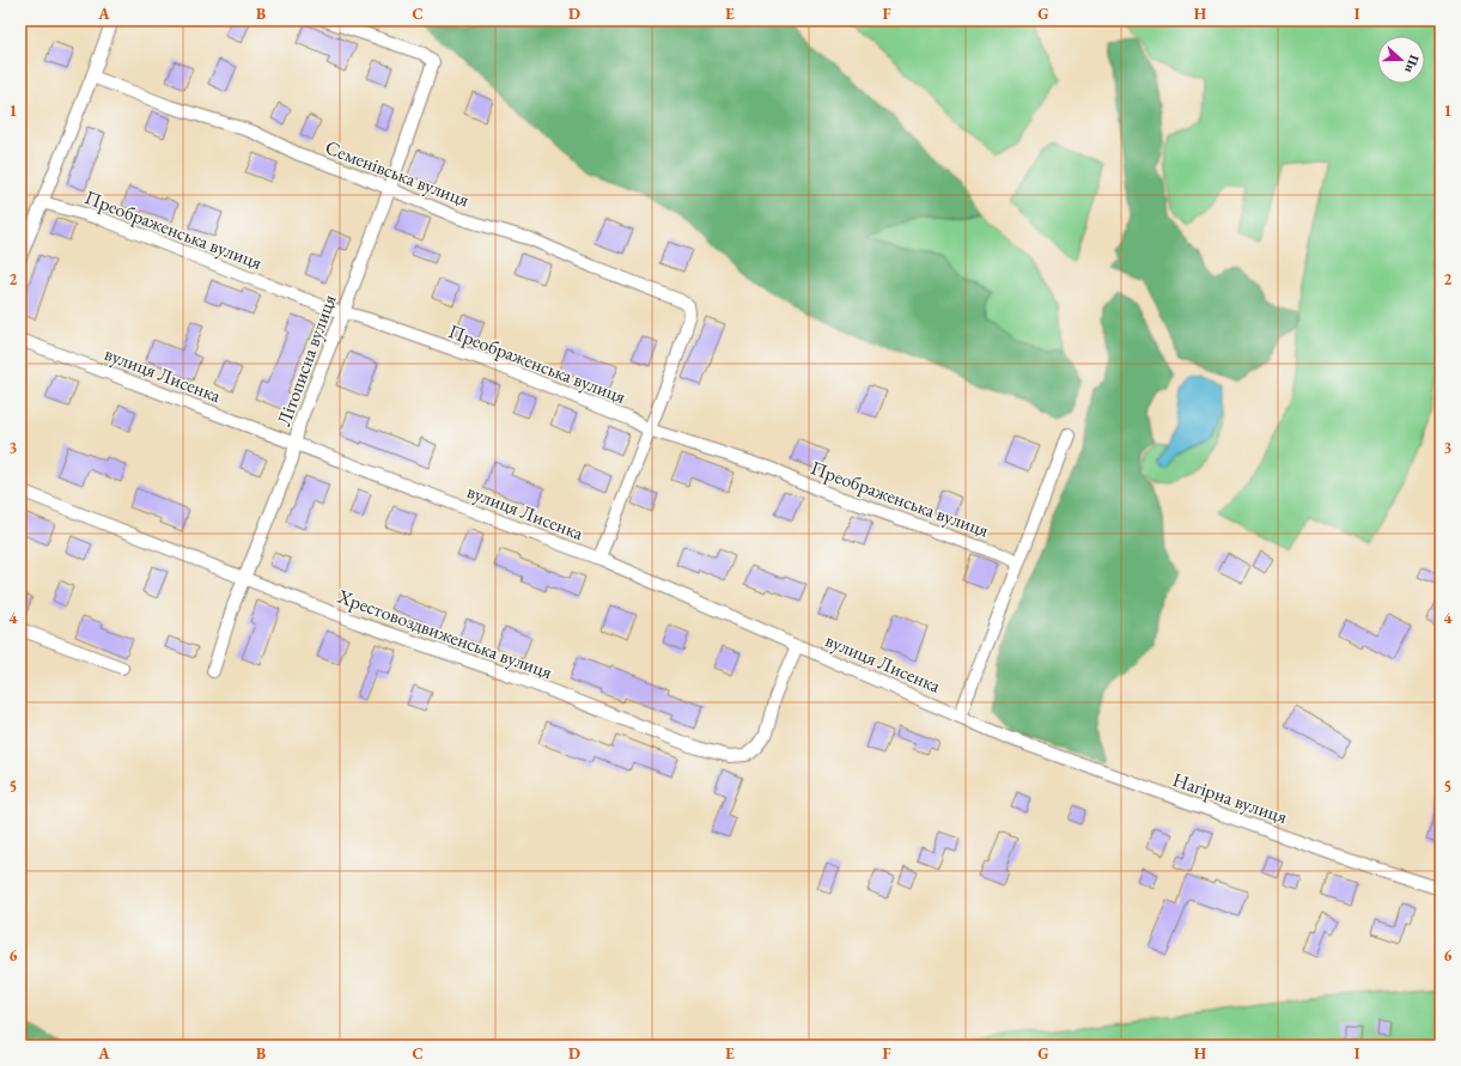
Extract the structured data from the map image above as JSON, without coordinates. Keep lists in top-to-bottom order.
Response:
{
  "streets": {
    "street": [
      "Семенівська вулиця",
      "Преображенська вулиця",
      "Літописна вулиця",
      "вулиця Лисенка",
      "Хрестовоздвиженська вулиця",
      "Нагірна вулиця"
    ]
  },
  "crossings": [
    ["Семенівська вулиця", "Преображенська вулиця"],
    ["Семенівська вулиця", "Літописна вулиця"],
    ["Преображенська вулиця", "Літописна вулиця"],
    ["Літописна вулиця", "вулиця Лисенка"],
    ["Літописна вулиця", "Хрестовоздвиженська вулиця"],
    ["вулиця Лисенка", "Хрестовоздвиженська вулиця"],
    ["вулиця Лисенка", "Нагірна вулиця"]
  ],
  "north": "right",
  "grid": {
    "columns": [
      "A",
      "B",
      "C",
      "D",
      "E",
      "F",
      "G",
      "H",
      "I"
    ],
    "rows": [
      "1",
      "2",
      "3",
      "4",
      "5",
      "6"
    ]
  }
}
